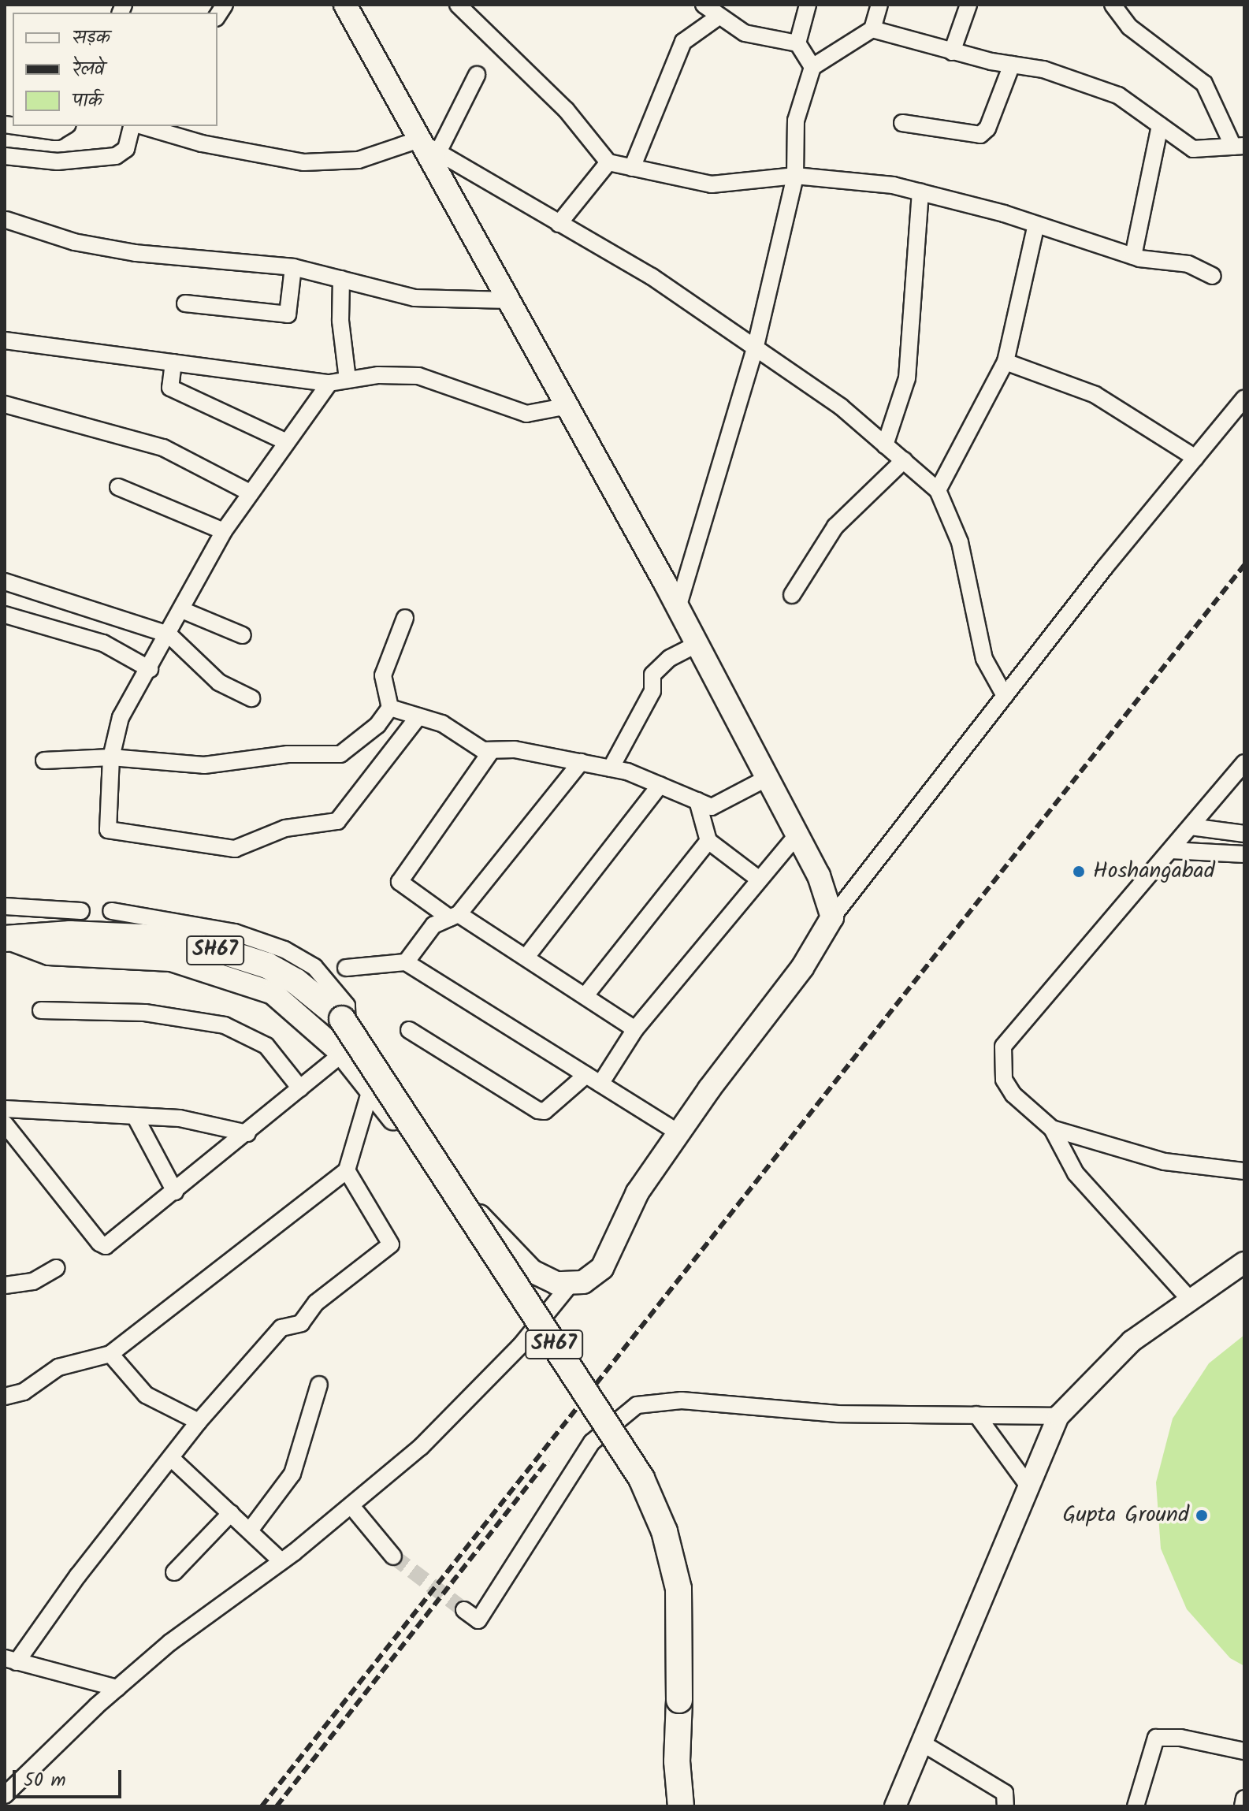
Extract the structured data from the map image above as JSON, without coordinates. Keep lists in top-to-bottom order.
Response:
{
  "streets": {
    "main road": ["SH67"]
  },
  "places": ["Hoshangabad", "Gupta Ground"],
  "legend": ["सड़क", "रेलवे", "पार्क"],
  "scale_bar": "50 m"
}
